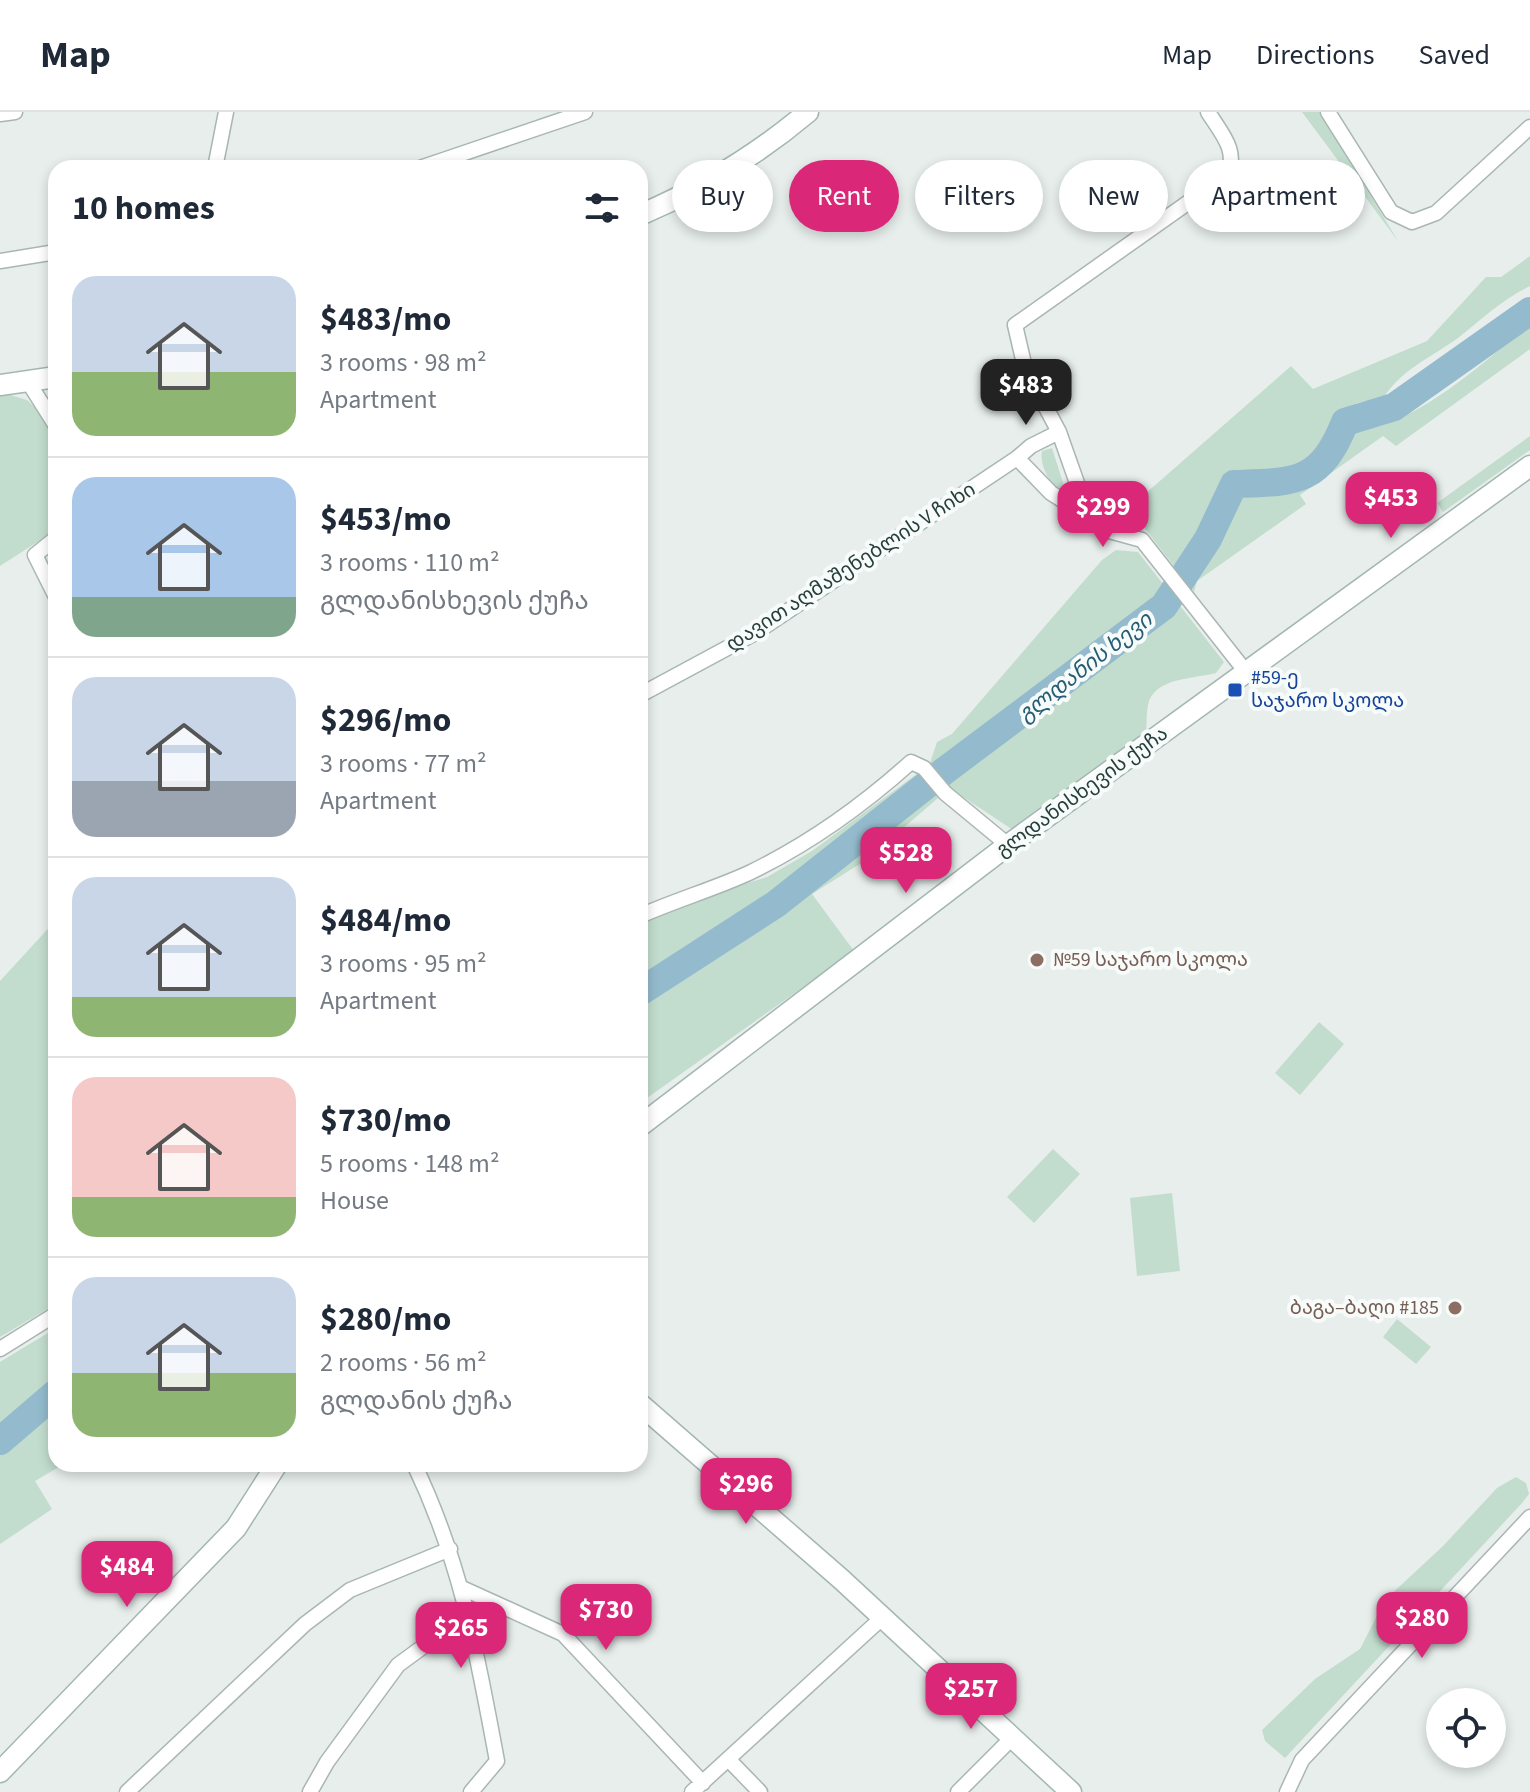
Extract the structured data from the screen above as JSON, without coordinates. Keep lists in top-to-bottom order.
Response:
{
  "streets": {
    "street": ["დავით აღმაშენებლის V ჩიხი", "გლდანისხევის ქუჩა"]
  },
  "water": ["გლდანის ხევი"],
  "places": {
    "transit": ["#59-ე საჯარო სკოლა"],
    "other": ["№59 საჯარო სკოლა", "ბაგა–ბაღი #185"]
  },
  "page": {
    "header": "Map",
    "nav": ["Map", "Directions", "Saved"],
    "chip": [
      "Buy",
      "Rent",
      "Filters",
      "New",
      "Apartment"
    ],
    "heading": "10 homes",
    "list": [
      {
        "name": "$483/mo",
        "note": "3 rooms · 98 m² · Apartment"
      },
      {
        "name": "$453/mo",
        "note": "3 rooms · 110 m² · გლდანისხევის ქუჩა"
      },
      {
        "name": "$296/mo",
        "note": "3 rooms · 77 m² · Apartment"
      },
      {
        "name": "$484/mo",
        "note": "3 rooms · 95 m² · Apartment"
      },
      {
        "name": "$730/mo",
        "note": "5 rooms · 148 m² · House"
      },
      {
        "name": "$280/mo",
        "note": "2 rooms · 56 m² · გლდანის ქუჩა"
      }
    ],
    "price": [
      "$483",
      "$453",
      "$299",
      "$528",
      "$296",
      "$484",
      "$730",
      "$280",
      "$265",
      "$257"
    ]
  }
}
